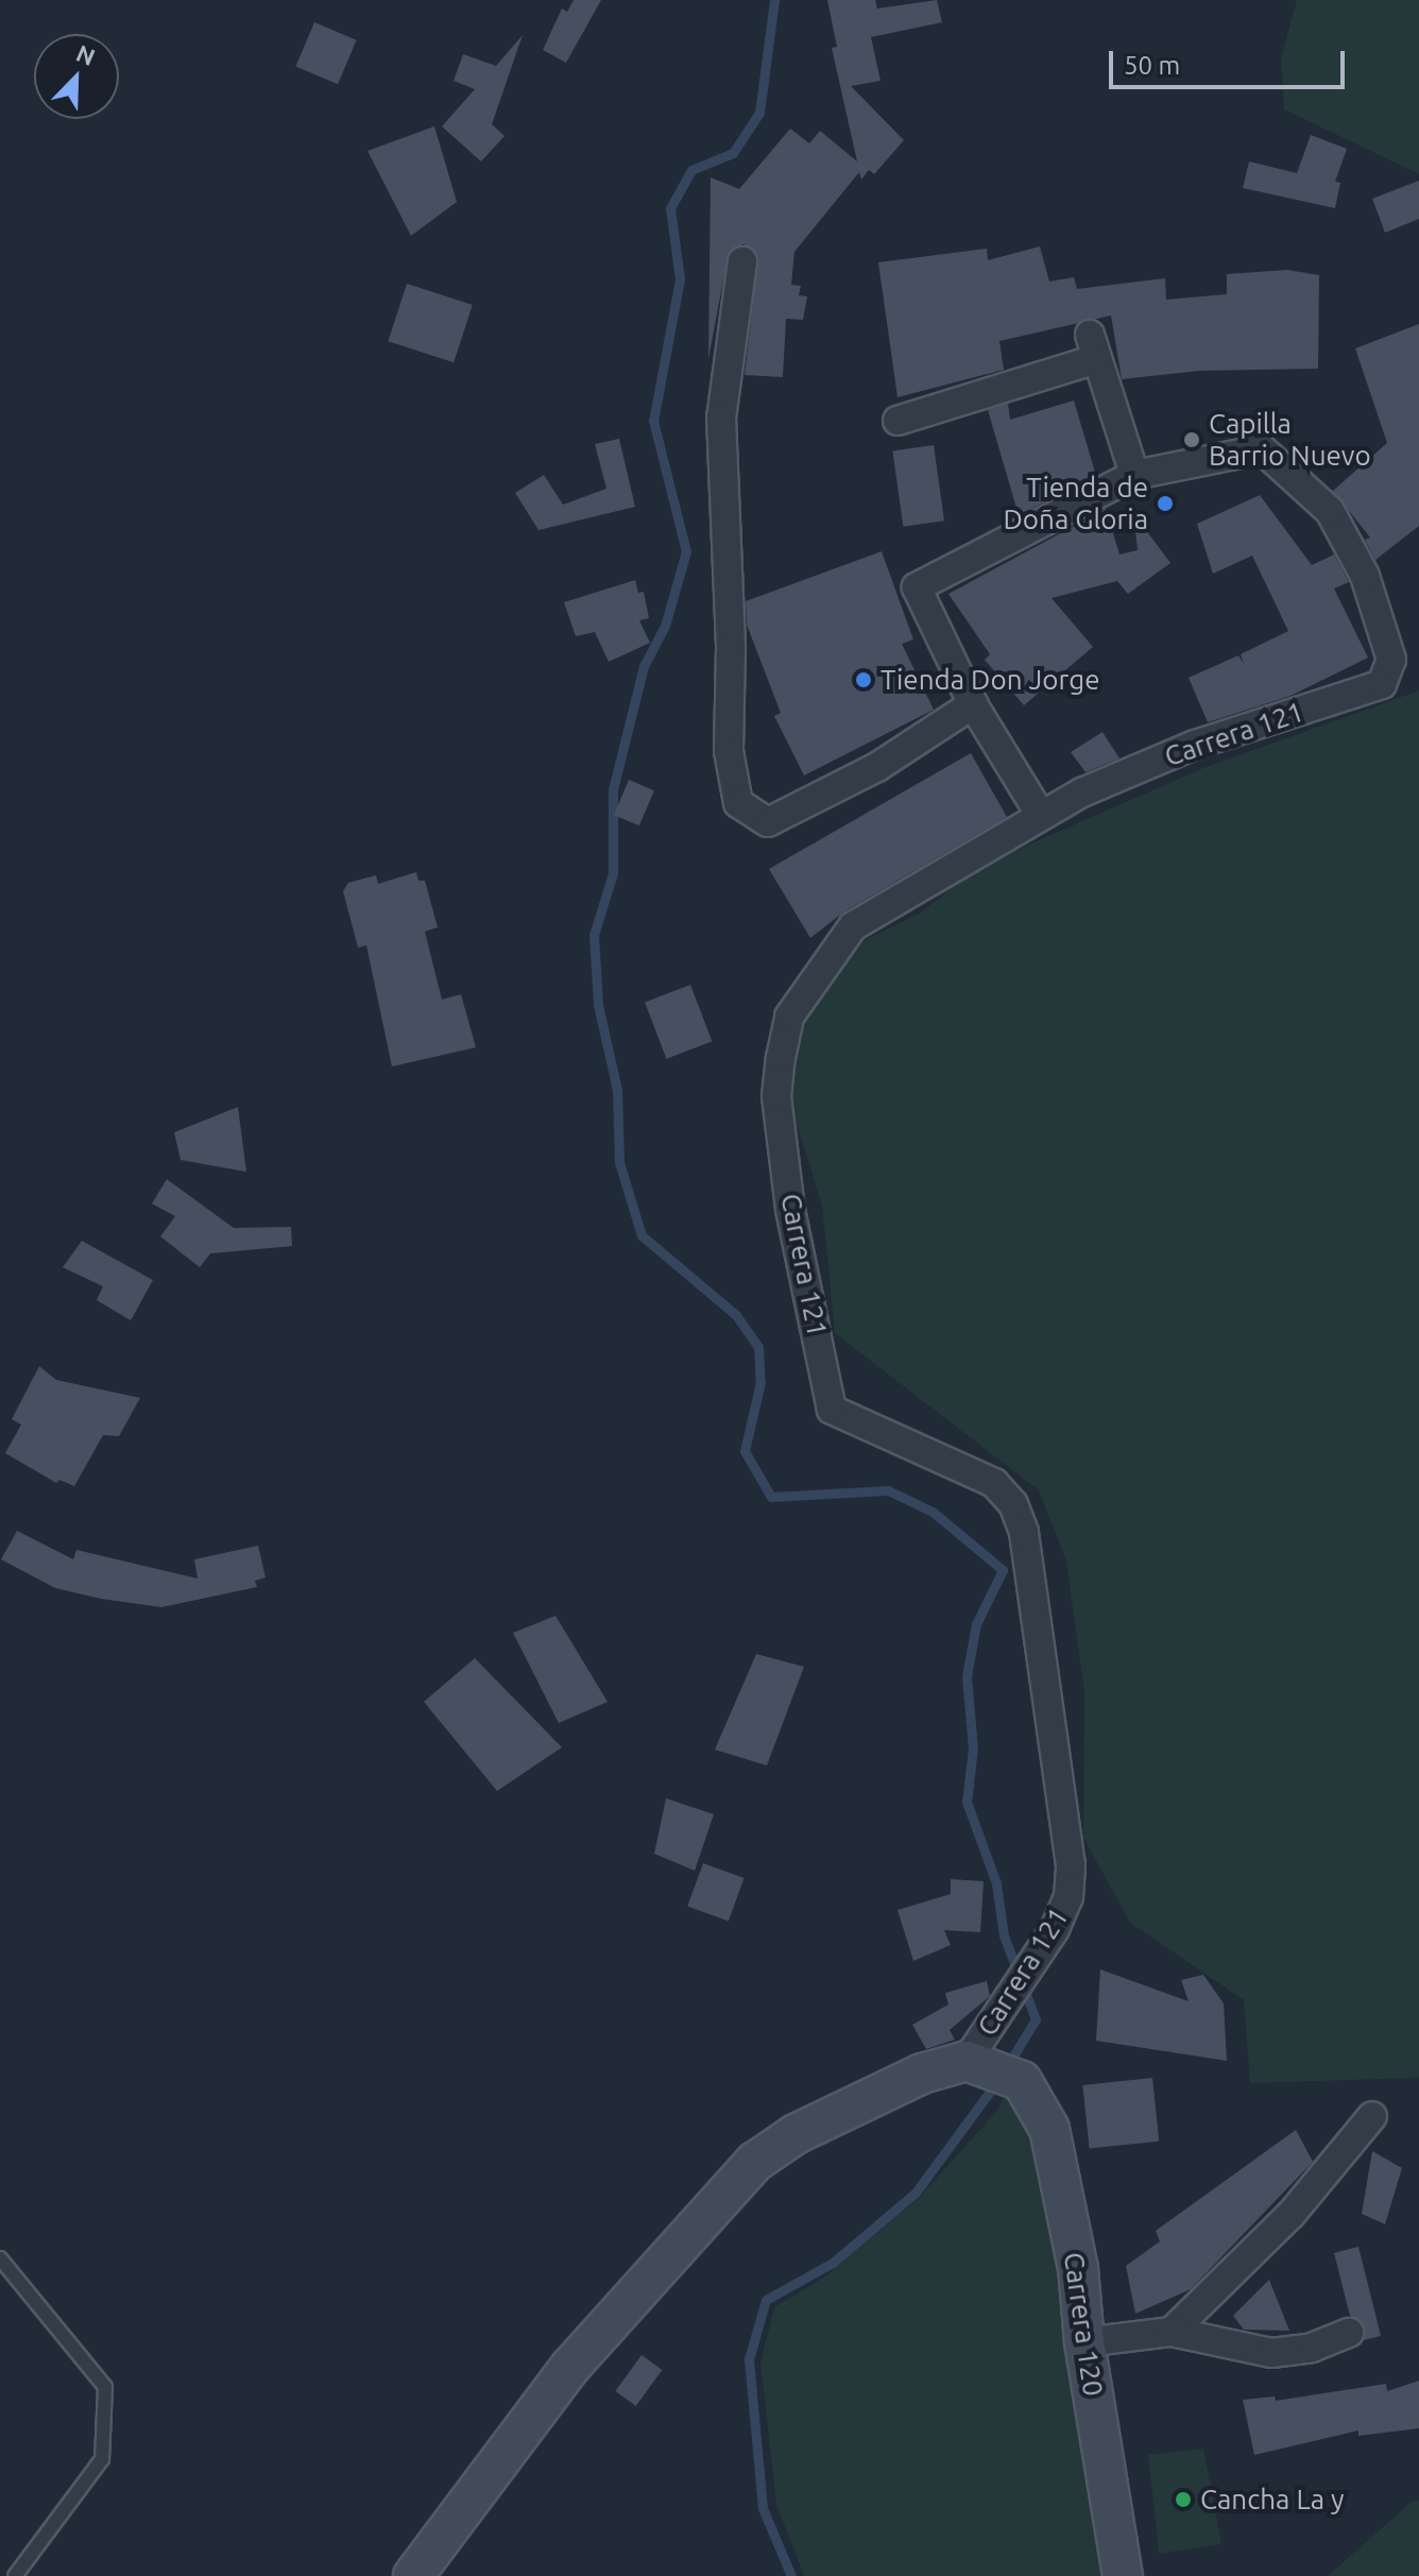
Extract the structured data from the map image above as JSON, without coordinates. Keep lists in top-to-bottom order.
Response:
{
  "streets": {
    "street": ["Carrera 121", "Carrera 120"]
  },
  "crossings": [
    ["Carrera 121", "Carrera 120"]
  ],
  "places": [
    "Capilla Barrio Nuevo",
    "Tienda de Doña Gloria",
    "Tienda Don Jorge",
    "Cancha La y"
  ],
  "scale_bar": "50 m",
  "north": "top right"
}
